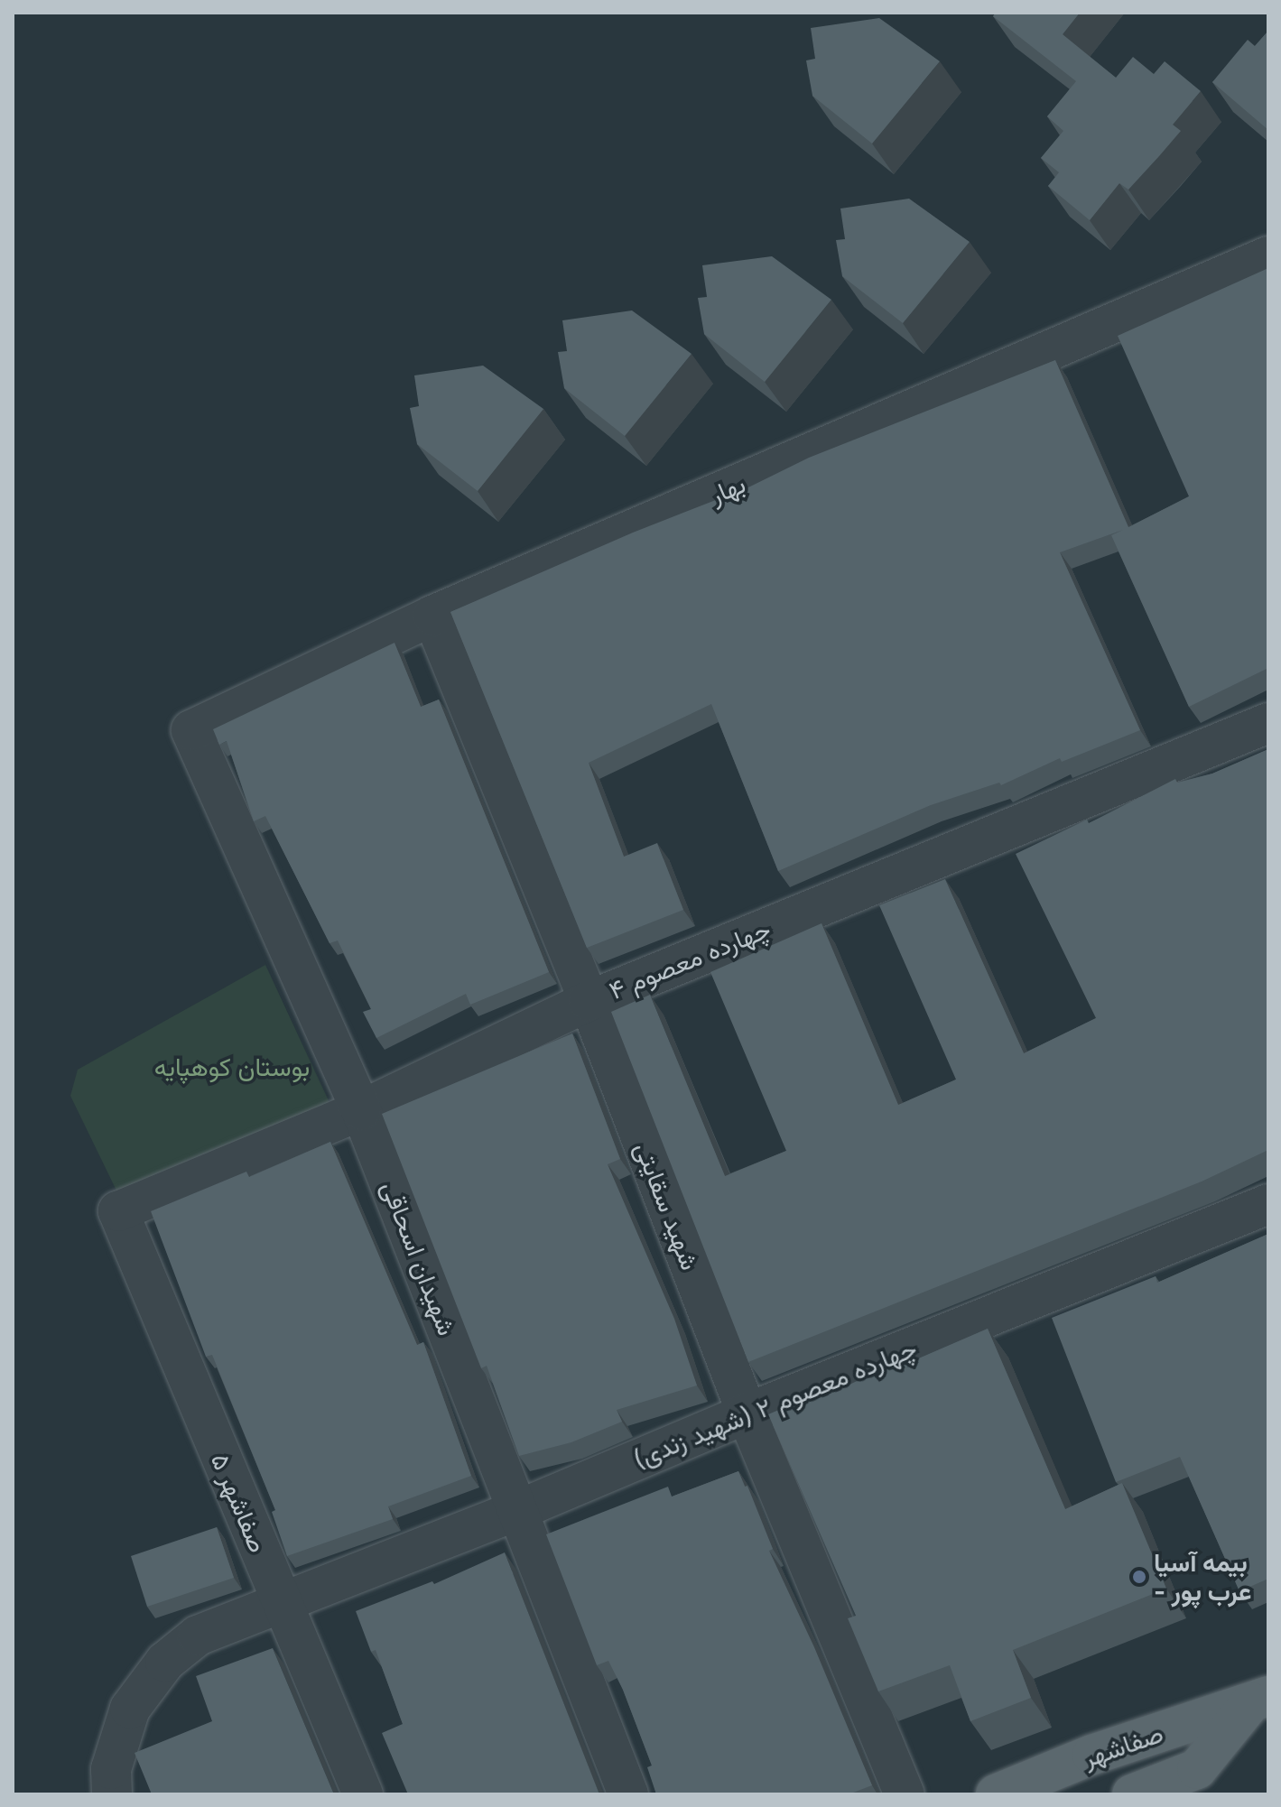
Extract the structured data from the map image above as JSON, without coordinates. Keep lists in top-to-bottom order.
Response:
{
  "streets": {
    "main road": ["صفاشهر"],
    "street": [
      "بهار",
      "چهارده معصوم ۴",
      "شهید سقایتی",
      "شهیدان اسحاقی",
      "چهارده معصوم ۲ (شهید زندی)",
      "صفاشهر ۵"
    ]
  },
  "crossings": [
    ["بهار", "شهید سقایتی"],
    ["بهار", "شهیدان اسحاقی"],
    ["چهارده معصوم ۴", "شهید سقایتی"],
    ["چهارده معصوم ۴", "شهیدان اسحاقی"],
    ["چهارده معصوم ۴", "صفاشهر ۵"],
    ["شهید سقایتی", "چهارده معصوم ۲ (شهید زندی)"],
    ["شهیدان اسحاقی", "چهارده معصوم ۲ (شهید زندی)"],
    ["چهارده معصوم ۲ (شهید زندی)", "صفاشهر ۵"]
  ],
  "parks": ["بوستان کوهپایه"],
  "places": ["بیمه آسیا - عرب پور"]
}
